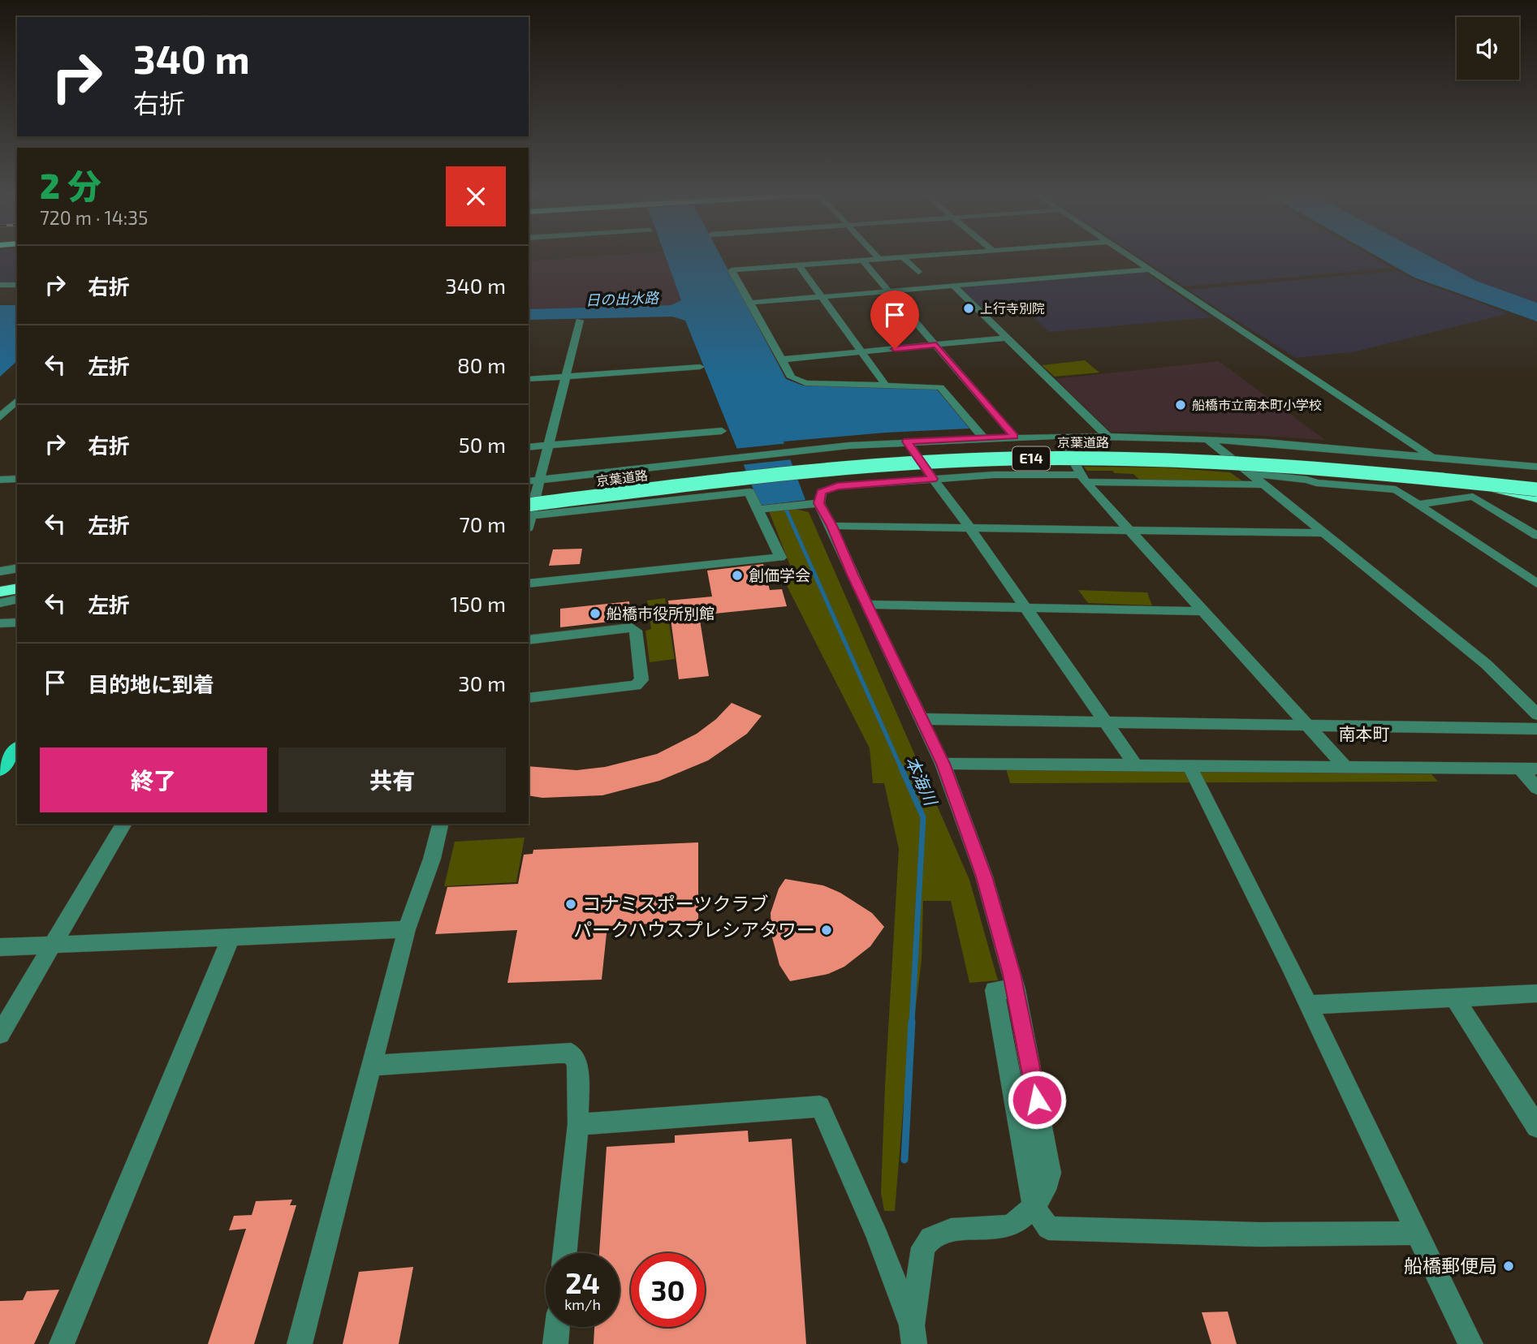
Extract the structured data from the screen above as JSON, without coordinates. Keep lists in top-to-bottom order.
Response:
{
  "streets": {
    "highway": ["京葉道路", "E14"]
  },
  "districts": ["南本町"],
  "water": ["日の出水路", "本海川"],
  "places": [
    "上行寺別院",
    "船橋市立南本町小学校",
    "創価学会",
    "船橋市役所別館",
    "コナミスポーツクラブ",
    "パークハウスプレシアタワー",
    "船橋郵便局"
  ],
  "page": {
    "turn": ["340 m", "右折"],
    "heading": ["2 分", "720 m · 14:35"],
    "list": [
      {
        "name": "右折",
        "value": "340 m"
      },
      {
        "name": "左折",
        "value": "80 m"
      },
      {
        "name": "右折",
        "value": "50 m"
      },
      {
        "name": "左折",
        "value": "70 m"
      },
      {
        "name": "左折",
        "value": "150 m"
      },
      {
        "name": "目的地に到着",
        "value": "30 m"
      }
    ],
    "buttons": ["終了", "共有"],
    "speed": "24 km/h",
    "limit": "30"
  }
}
